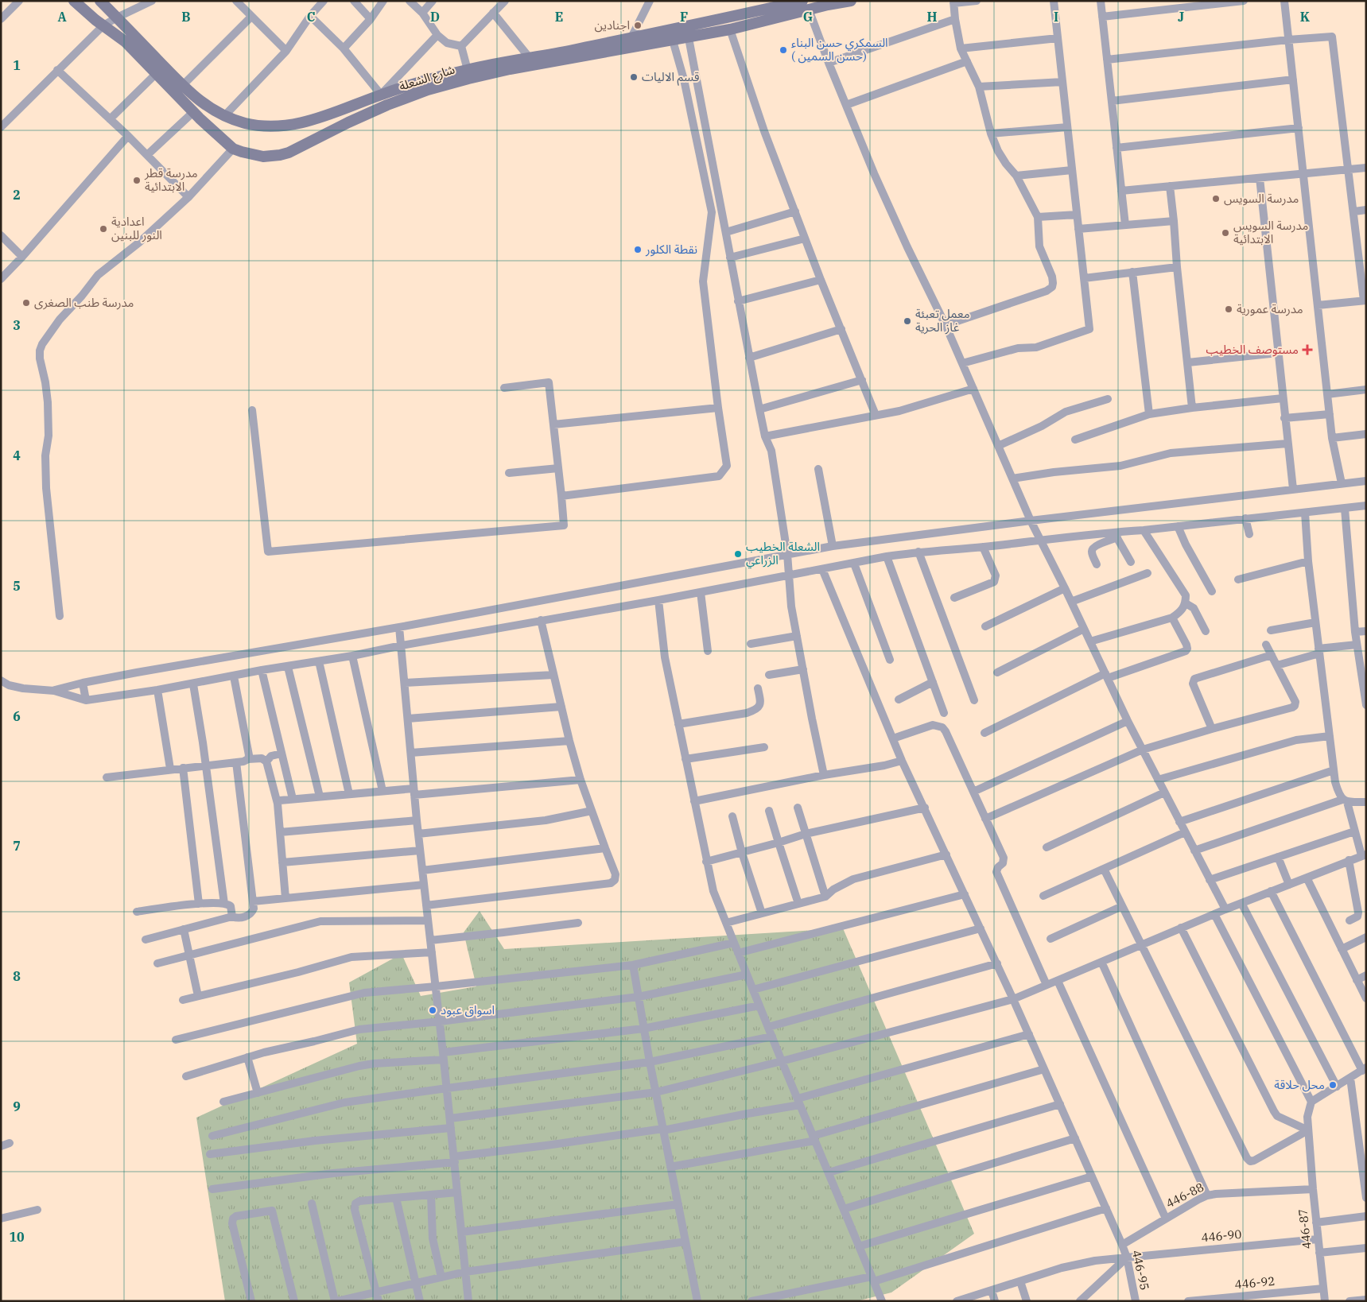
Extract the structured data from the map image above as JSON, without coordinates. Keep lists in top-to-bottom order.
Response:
{
  "streets": {
    "main road": ["شارع الشعلة"],
    "street": [
      "446-88",
      "446-87",
      "446-90",
      "446-95",
      "446-92"
    ]
  },
  "crossings": [
    ["446-88", "446-87"],
    ["446-88", "446-95"],
    ["446-87", "446-90"],
    ["446-87", "446-92"],
    ["446-90", "446-95"]
  ],
  "places": {
    "other": [
      "اجنادين",
      "السمكري حسن البناء ( حسن السمين)",
      "قسم الاليات",
      "مدرسة قطر الابتدائية",
      "مدرسة السويس",
      "اعدادية النور للبنين",
      "مدرسة السويس الابتدائية",
      "نقطة الكلور",
      "مدرسة طنب الصغرى",
      "مدرسة عمورية",
      "معمل تعبئة غاز الحرية",
      "الشعلة الخطيب الزراعي",
      "اسواق عبود",
      "محل حلاقة"
    ],
    "health": ["مستوصف الخطيب"]
  },
  "grid": {
    "columns": [
      "A",
      "B",
      "C",
      "D",
      "E",
      "F",
      "G",
      "H",
      "I",
      "J",
      "K"
    ],
    "rows": [
      "1",
      "2",
      "3",
      "4",
      "5",
      "6",
      "7",
      "8",
      "9",
      "10"
    ]
  }
}
